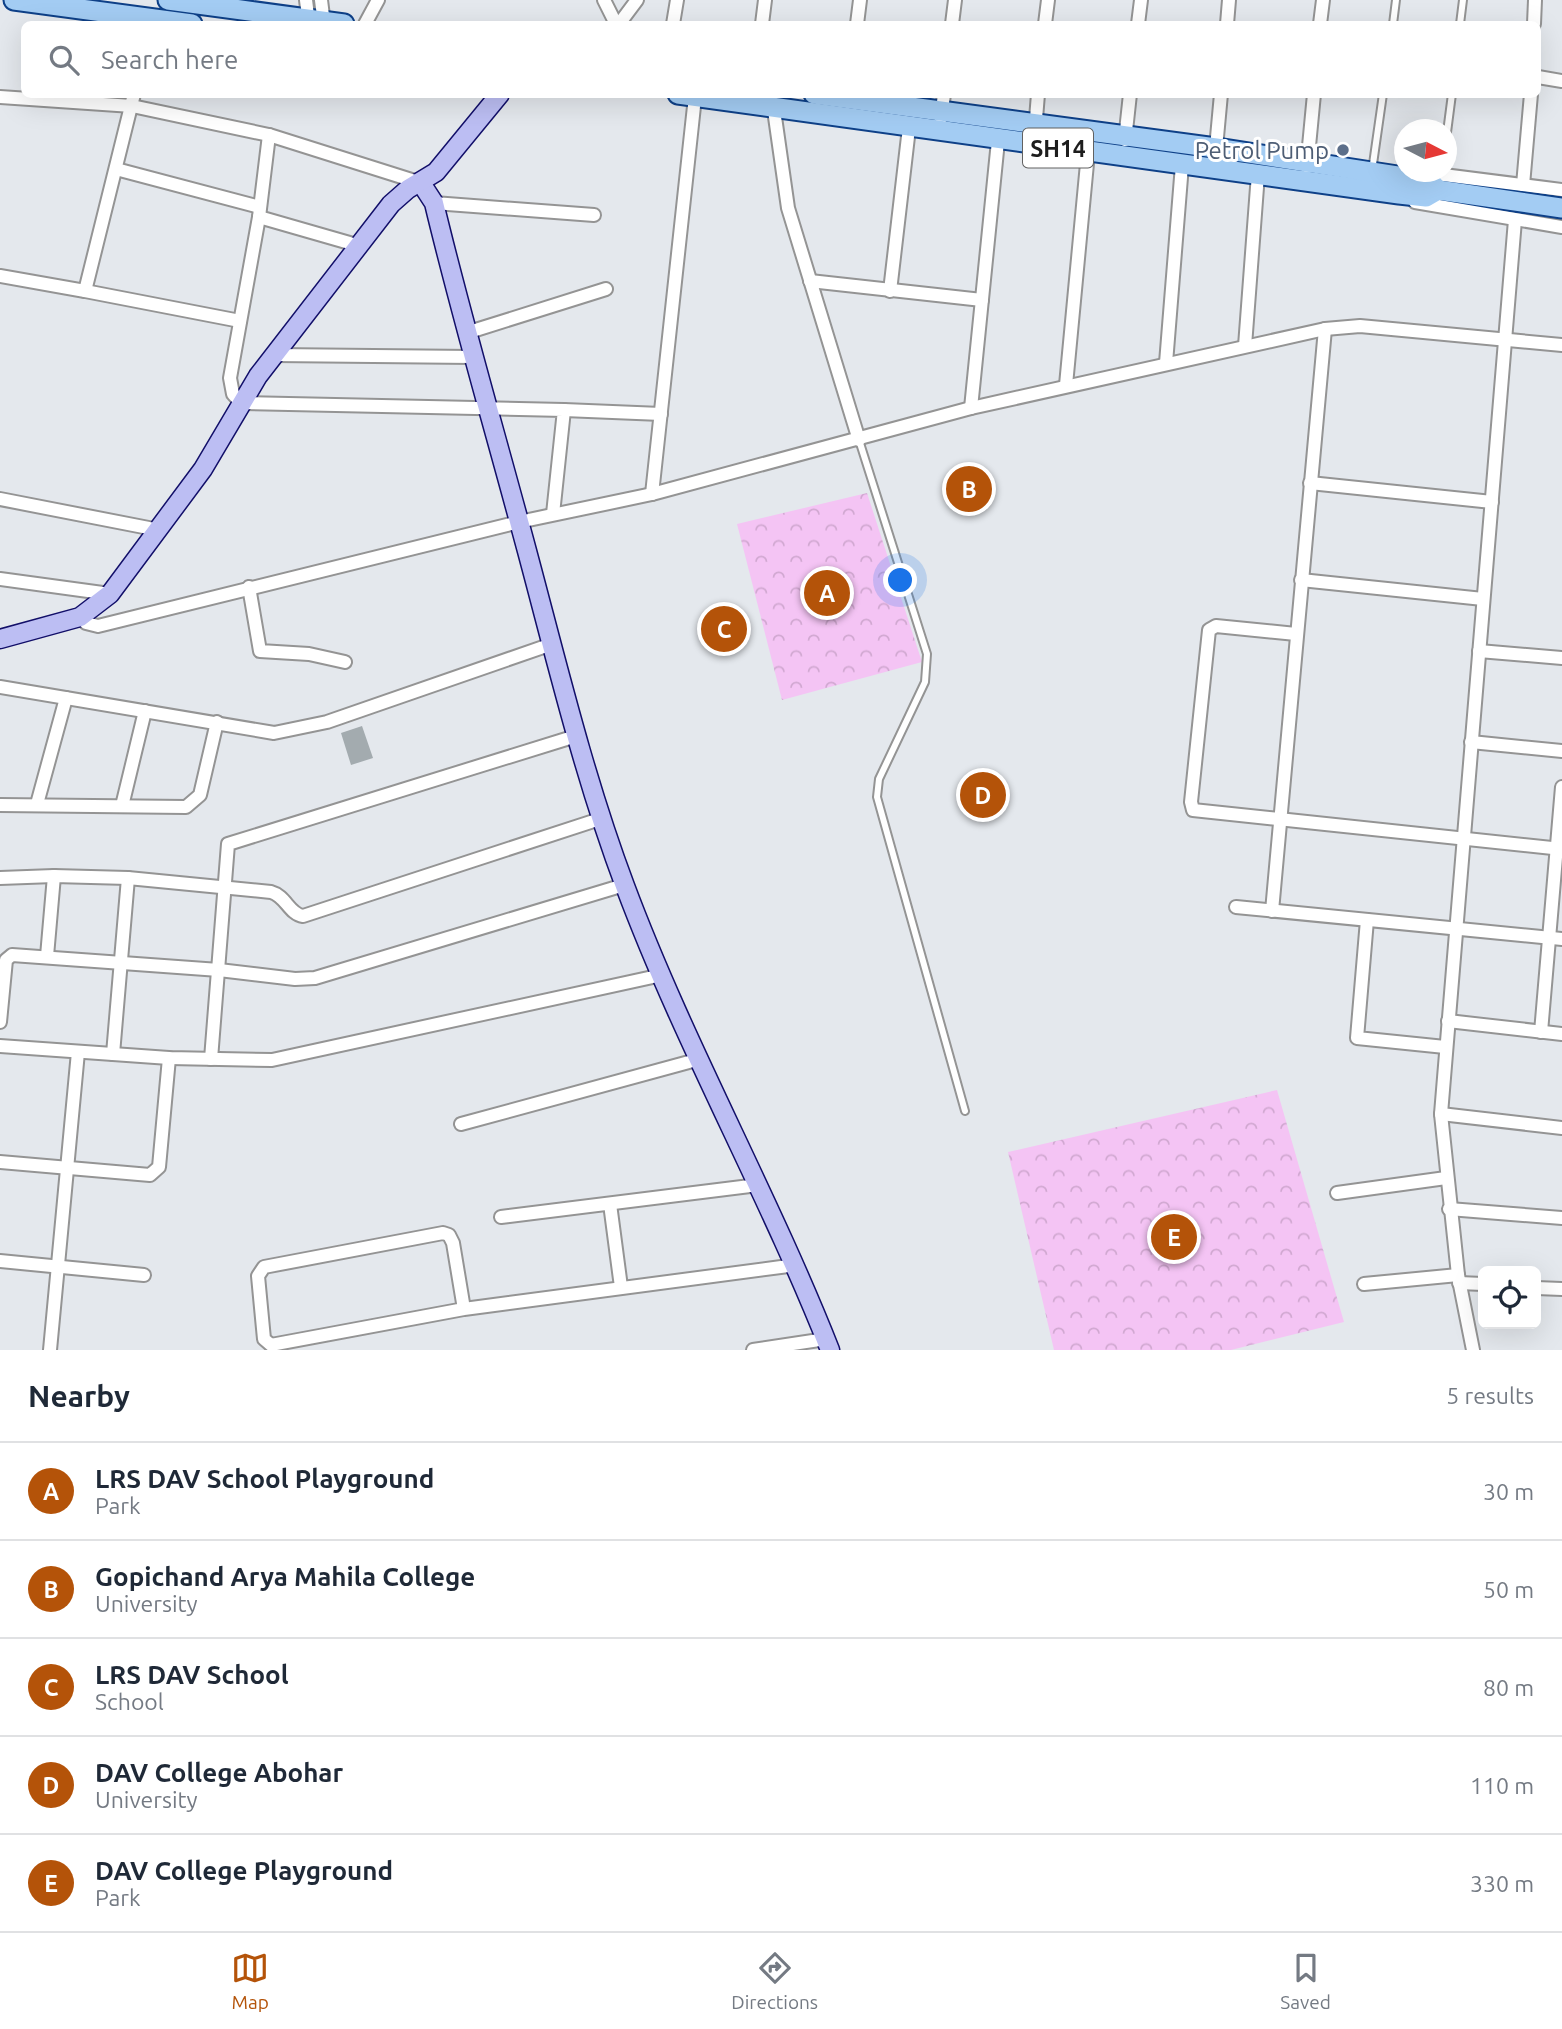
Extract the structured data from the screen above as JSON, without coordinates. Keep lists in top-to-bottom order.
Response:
{
  "streets": {
    "main road": ["SH14"]
  },
  "places": ["Petrol Pump"],
  "north": "right",
  "page": {
    "search": "Search here",
    "pins": [
      "B",
      "A",
      "C",
      "D",
      "E"
    ],
    "heading": ["Nearby", "5 results"],
    "list": [
      {
        "mark": "A",
        "name": "LRS DAV School Playground",
        "note": "Park",
        "value": "30 m"
      },
      {
        "mark": "B",
        "name": "Gopichand Arya Mahila College",
        "note": "University",
        "value": "50 m"
      },
      {
        "mark": "C",
        "name": "LRS DAV School",
        "note": "School",
        "value": "80 m"
      },
      {
        "mark": "D",
        "name": "DAV College Abohar",
        "note": "University",
        "value": "110 m"
      },
      {
        "mark": "E",
        "name": "DAV College Playground",
        "note": "Park",
        "value": "330 m"
      }
    ],
    "nav": ["Map", "Directions", "Saved"]
  }
}
